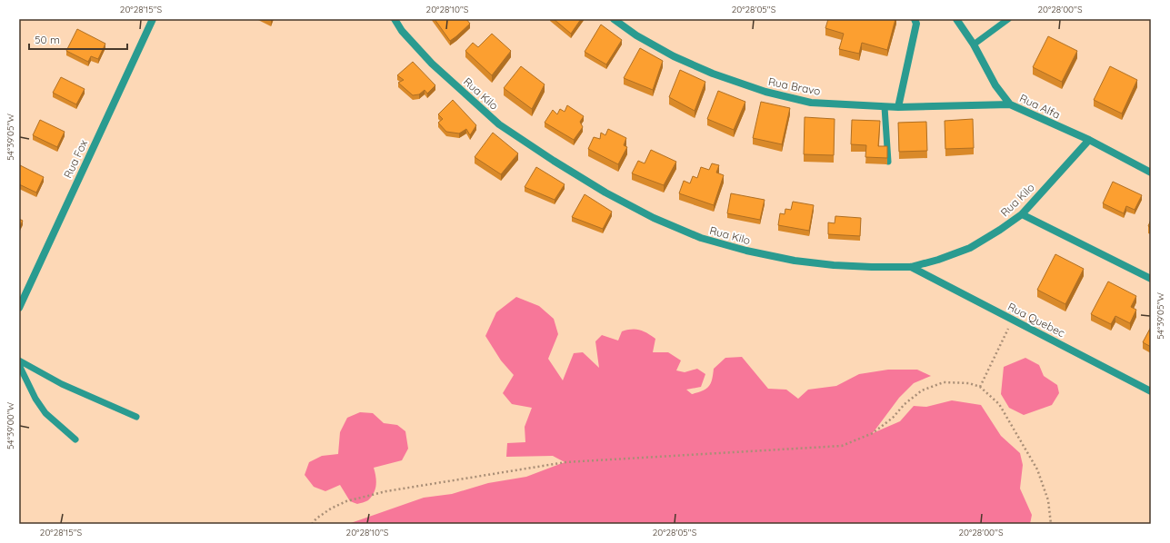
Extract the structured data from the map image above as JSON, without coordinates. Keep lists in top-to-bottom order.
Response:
{
  "streets": {
    "street": [
      "Rua Bravo",
      "Rua Kilo",
      "Rua Alfa",
      "Rua Fox",
      "Rua Quebec"
    ]
  },
  "crossings": [
    ["Rua Bravo", "Rua Alfa"],
    ["Rua Kilo", "Rua Alfa"],
    ["Rua Kilo", "Rua Quebec"]
  ],
  "scale_bar": "50 m",
  "coordinates": [
    "20°28'15\"S",
    "20°28'10\"S",
    "20°28'05\"S",
    "20°28'00\"S",
    "54°39'05\"W",
    "54°39'00\"W"
  ]
}
